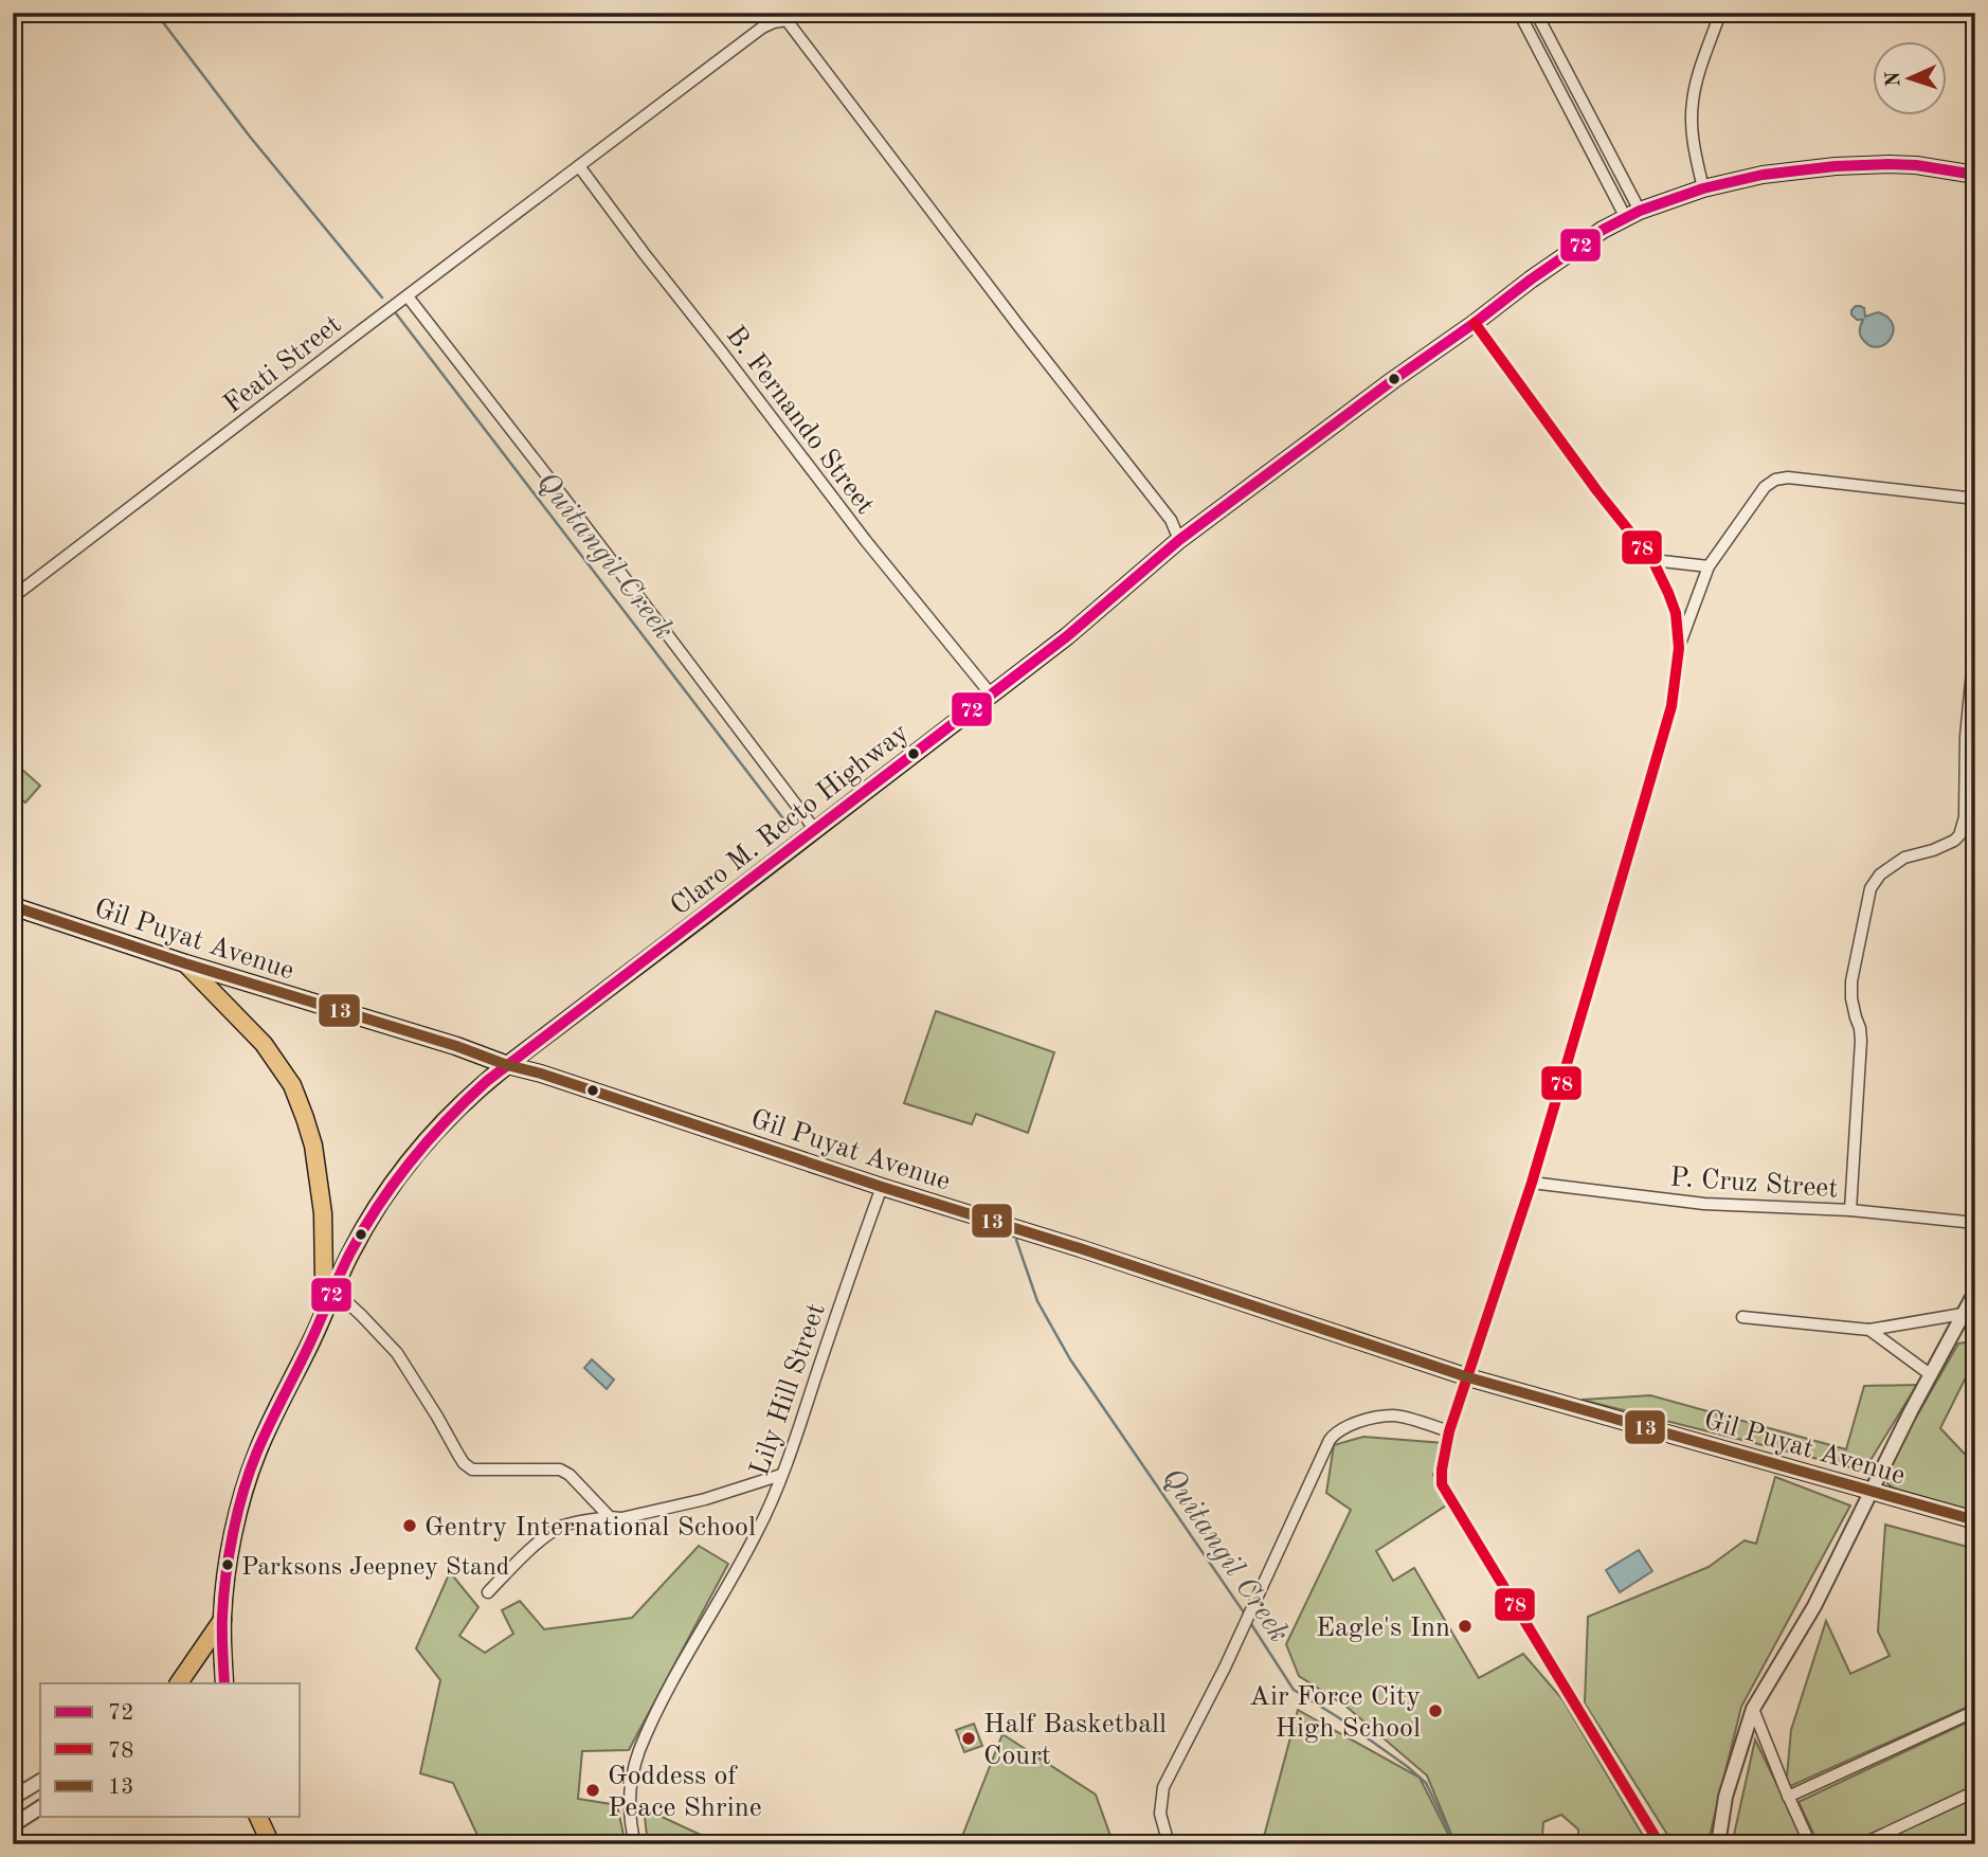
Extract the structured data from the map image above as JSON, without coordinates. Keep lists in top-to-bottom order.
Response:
{
  "streets": {
    "main road": ["Claro M. Recto Highway", "Gil Puyat Avenue"],
    "street": [
      "Feati Street",
      "B. Fernando Street",
      "P. Cruz Street",
      "Lily Hill Street"
    ]
  },
  "crossings": [
    ["Feati Street", "B. Fernando Street"],
    ["Feati Street", "Claro M. Recto Highway"],
    ["B. Fernando Street", "Claro M. Recto Highway"],
    ["Claro M. Recto Highway", "Gil Puyat Avenue"],
    ["Gil Puyat Avenue", "Lily Hill Street"]
  ],
  "water": ["Quitangil Creek"],
  "places": [
    "Gentry International School",
    "Parksons Jeepney Stand",
    "Eagle's Inn",
    "Air Force City High School",
    "Half Basketball Court",
    "Goddess of Peace Shrine"
  ],
  "lines": ["transit line 72", "transit line 78", "transit line 13"],
  "legend": ["72", "78", "13"],
  "north": "left"
}
